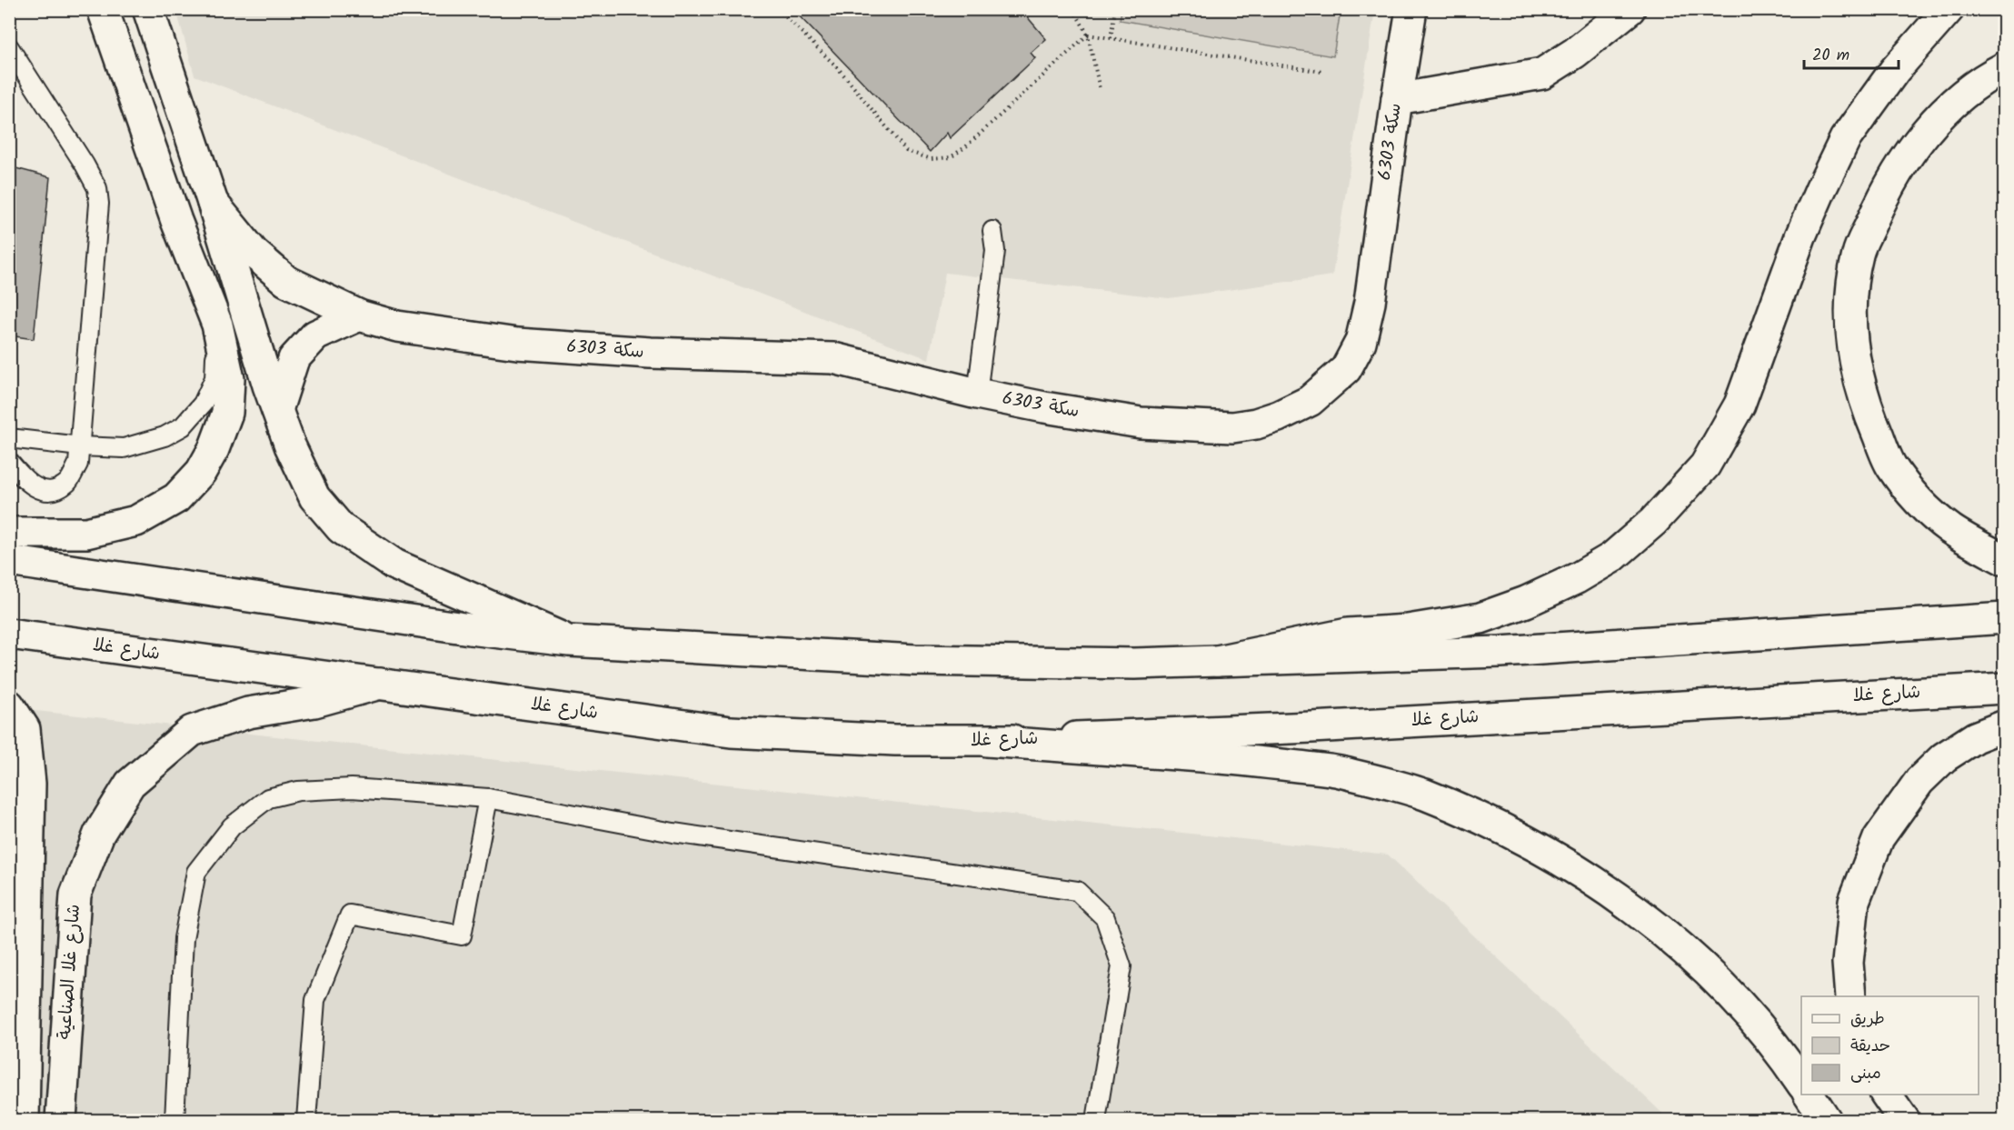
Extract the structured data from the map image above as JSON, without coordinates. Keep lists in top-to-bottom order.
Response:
{
  "streets": {
    "main road": ["سكة 6303", "شارع غلا", "شارع غلا الصناعية"]
  },
  "crossings": [
    ["شارع غلا", "شارع غلا الصناعية"]
  ],
  "legend": ["طريق", "حديقة", "مبنى"],
  "scale_bar": "20 m"
}
